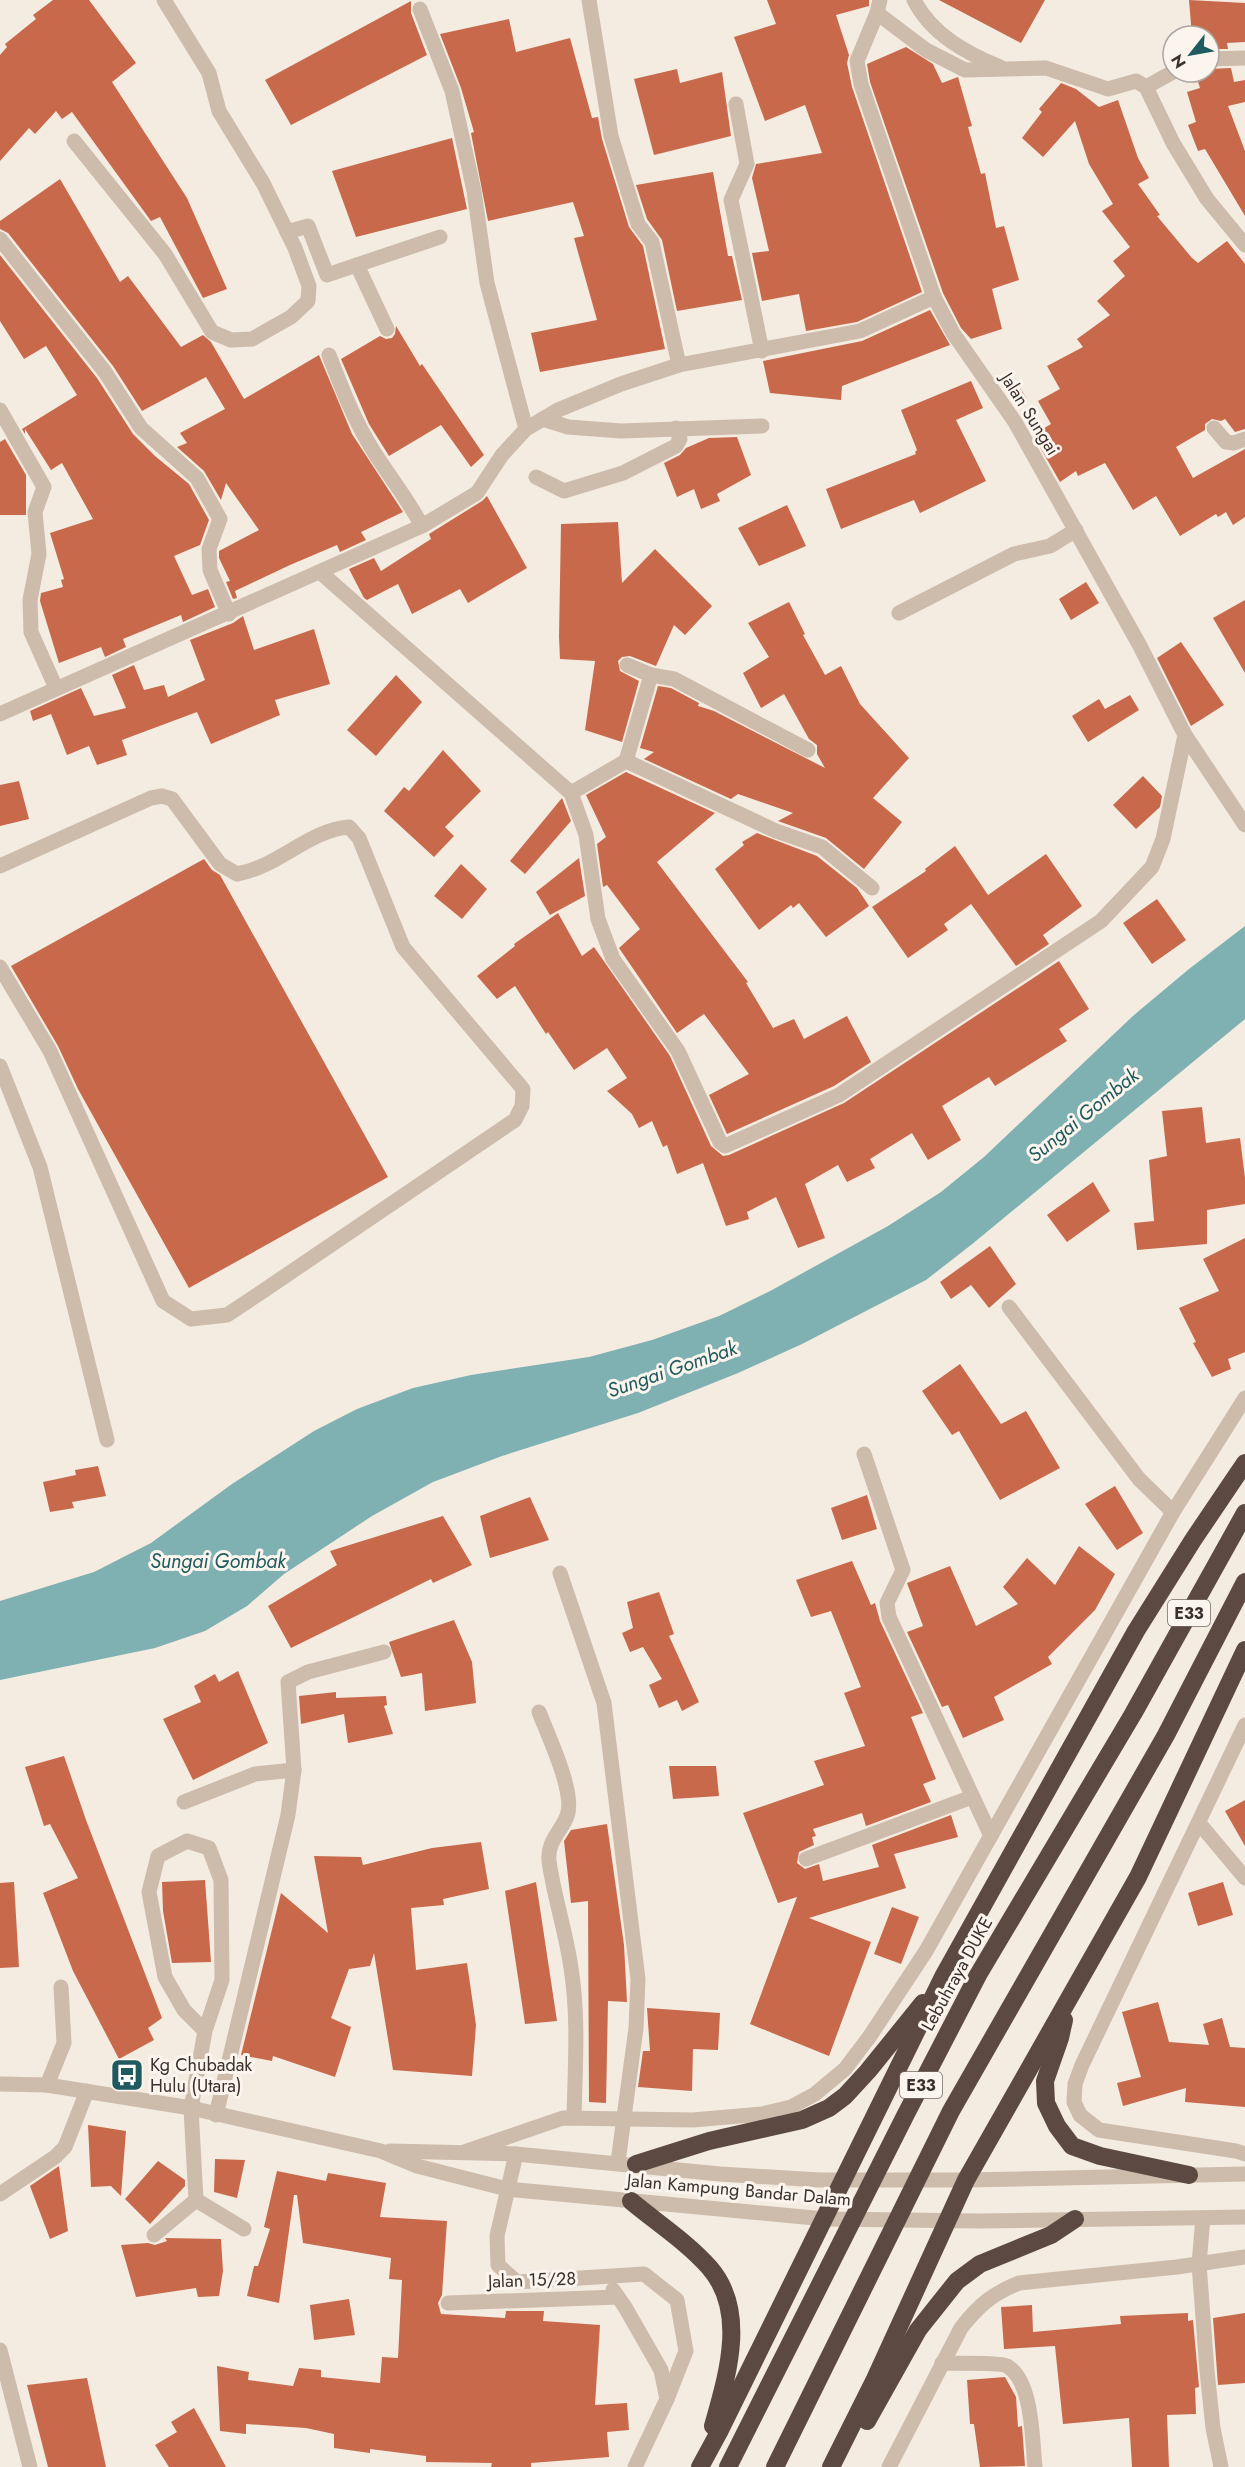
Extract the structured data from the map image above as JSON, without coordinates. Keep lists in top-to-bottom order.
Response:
{
  "streets": {
    "highway": ["E33", "Lebuhraya DUKE"],
    "street": ["Jalan Sungai", "Jalan Kampung Bandar Dalam", "Jalan 15/28"]
  },
  "water": ["Sungai Gombak"],
  "places": {
    "bus stop": ["Kg Chubadak Hulu (Utara)"]
  },
  "north": "bottom left"
}
